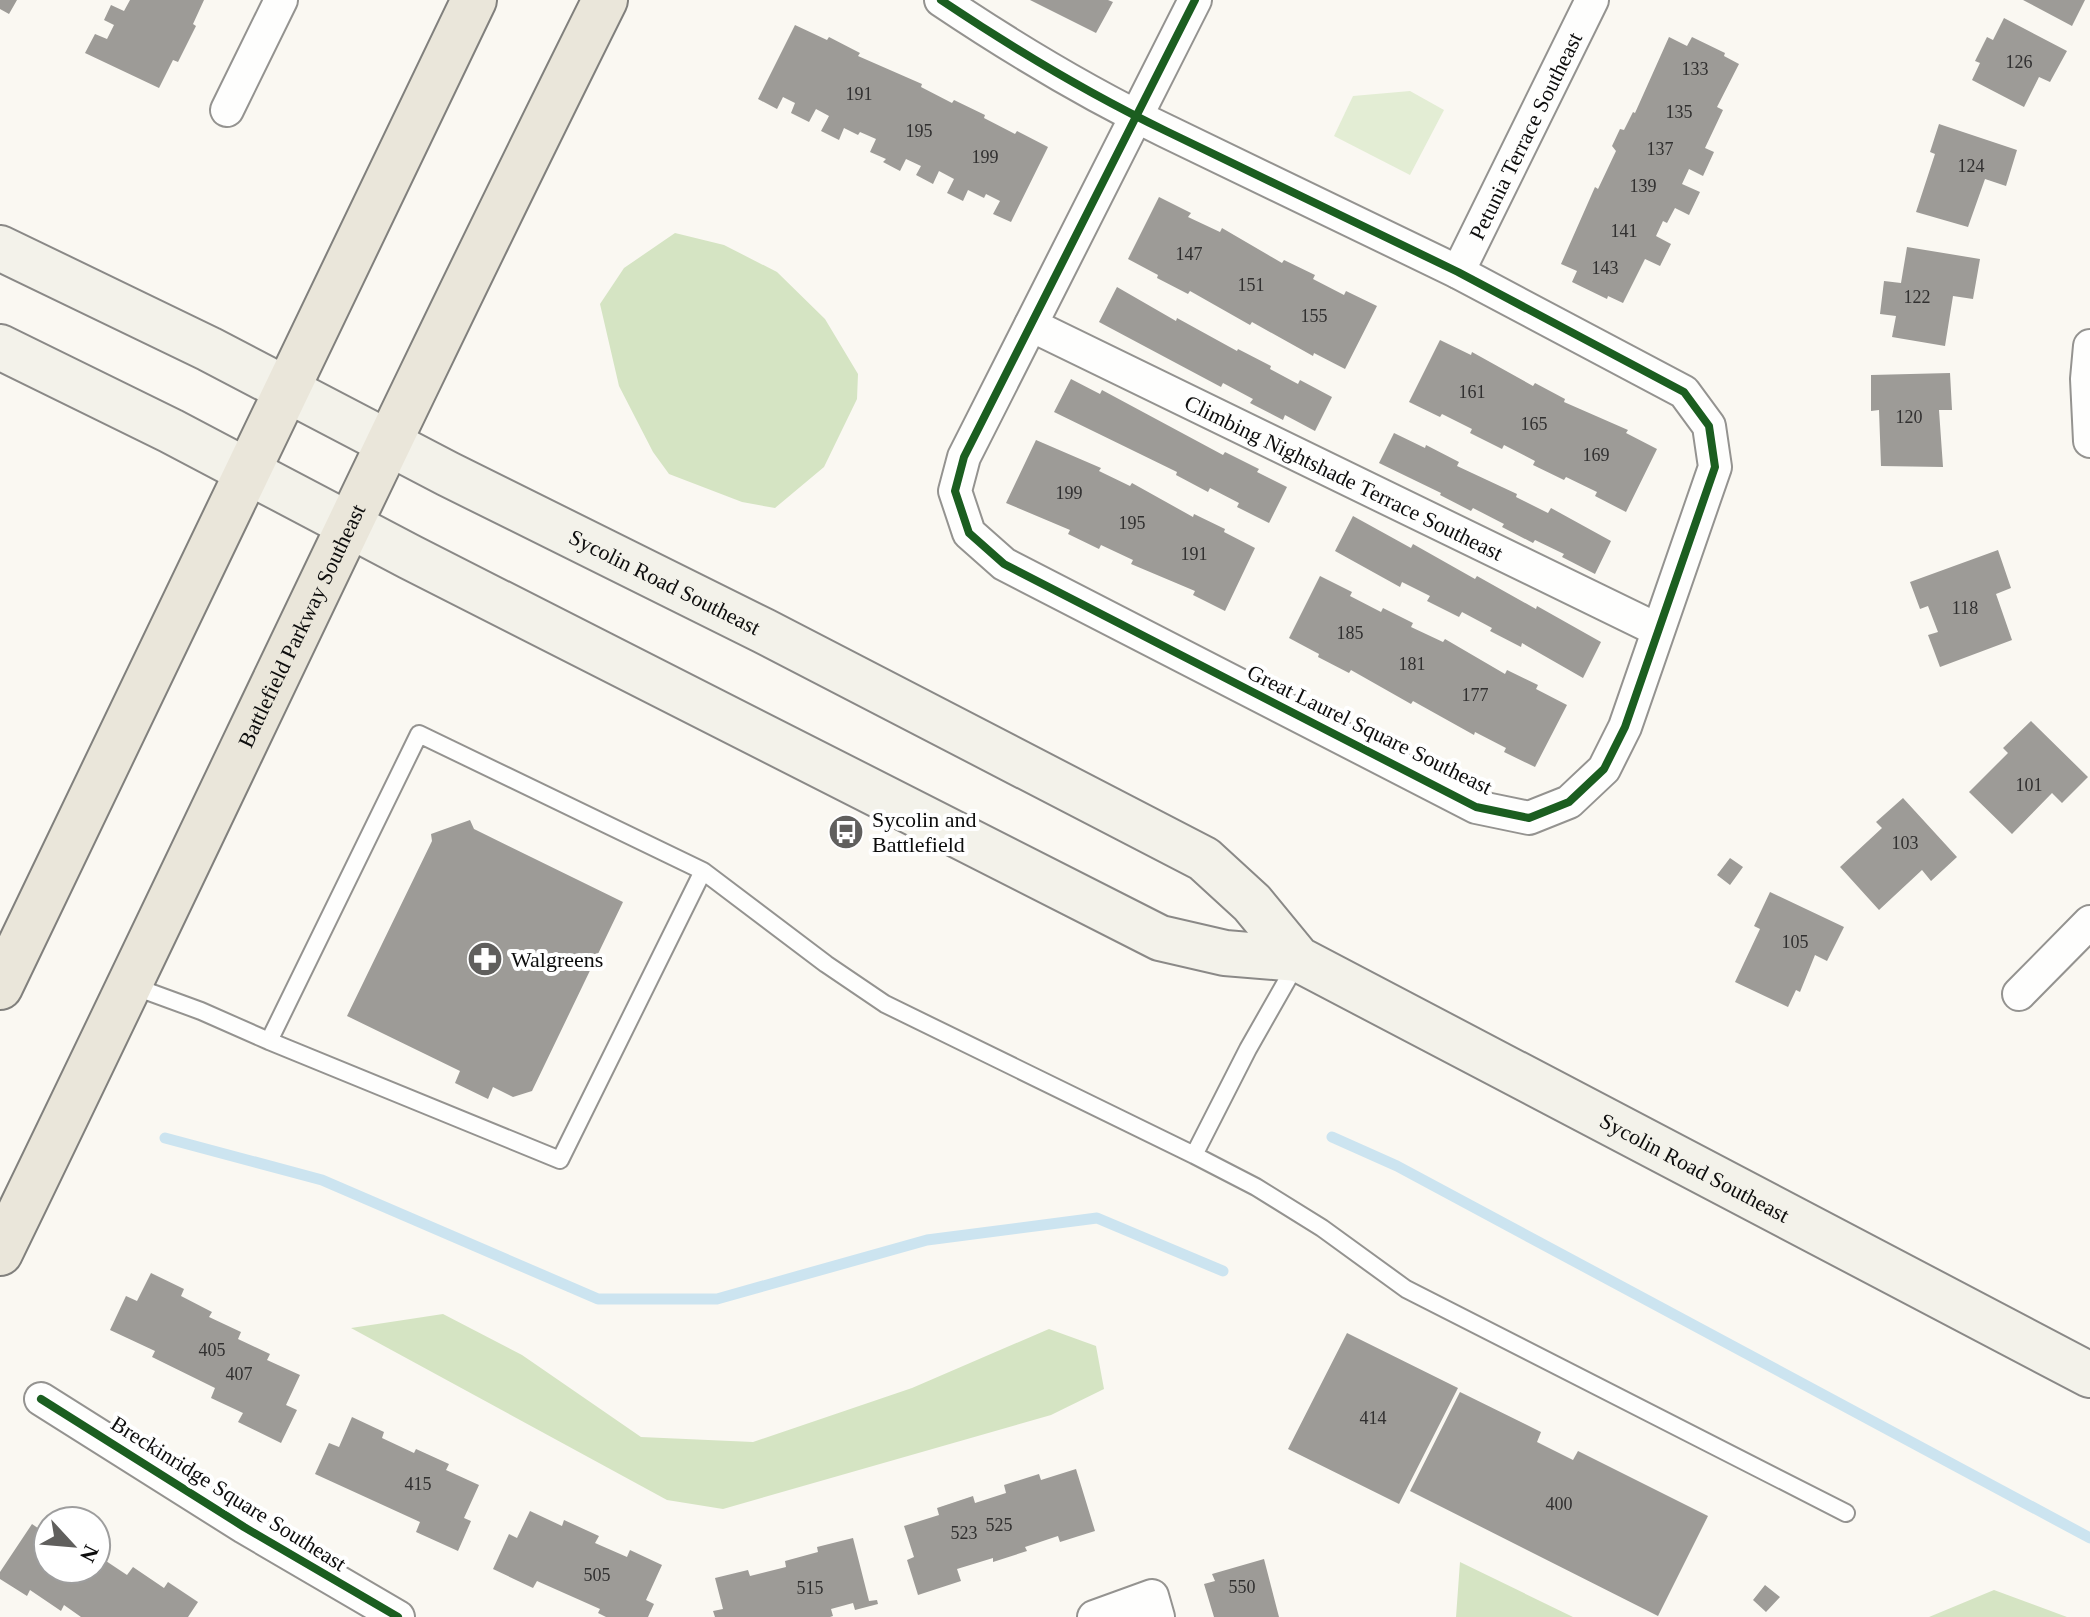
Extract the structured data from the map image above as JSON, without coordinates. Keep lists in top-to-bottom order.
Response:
{
  "streets": {
    "main road": ["Sycolin Road Southeast", "Battlefield Parkway Southeast"],
    "street": [
      "Petunia Terrace Southeast",
      "Climbing Nightshade Terrace Southeast",
      "Great Laurel Square Southeast",
      "Breckinridge Square Southeast"
    ]
  },
  "crossings": [
    ["Petunia Terrace Southeast", "Great Laurel Square Southeast"],
    ["Climbing Nightshade Terrace Southeast", "Great Laurel Square Southeast"],
    ["Sycolin Road Southeast", "Battlefield Parkway Southeast"]
  ],
  "places": {
    "bus stop": ["Sycolin and Battlefield"],
    "pharmacy": ["Walgreens"]
  },
  "house_numbers": [
    "126",
    "133",
    "191",
    "135",
    "195",
    "137",
    "199",
    "124",
    "139",
    "141",
    "147",
    "143",
    "151",
    "122",
    "155",
    "161",
    "120",
    "165",
    "169",
    "199",
    "195",
    "191",
    "118",
    "185",
    "181",
    "177",
    "101",
    "103",
    "105",
    "405",
    "407",
    "414",
    "415",
    "400",
    "525",
    "523",
    "505",
    "550",
    "515"
  ],
  "north": "bottom right"
}
